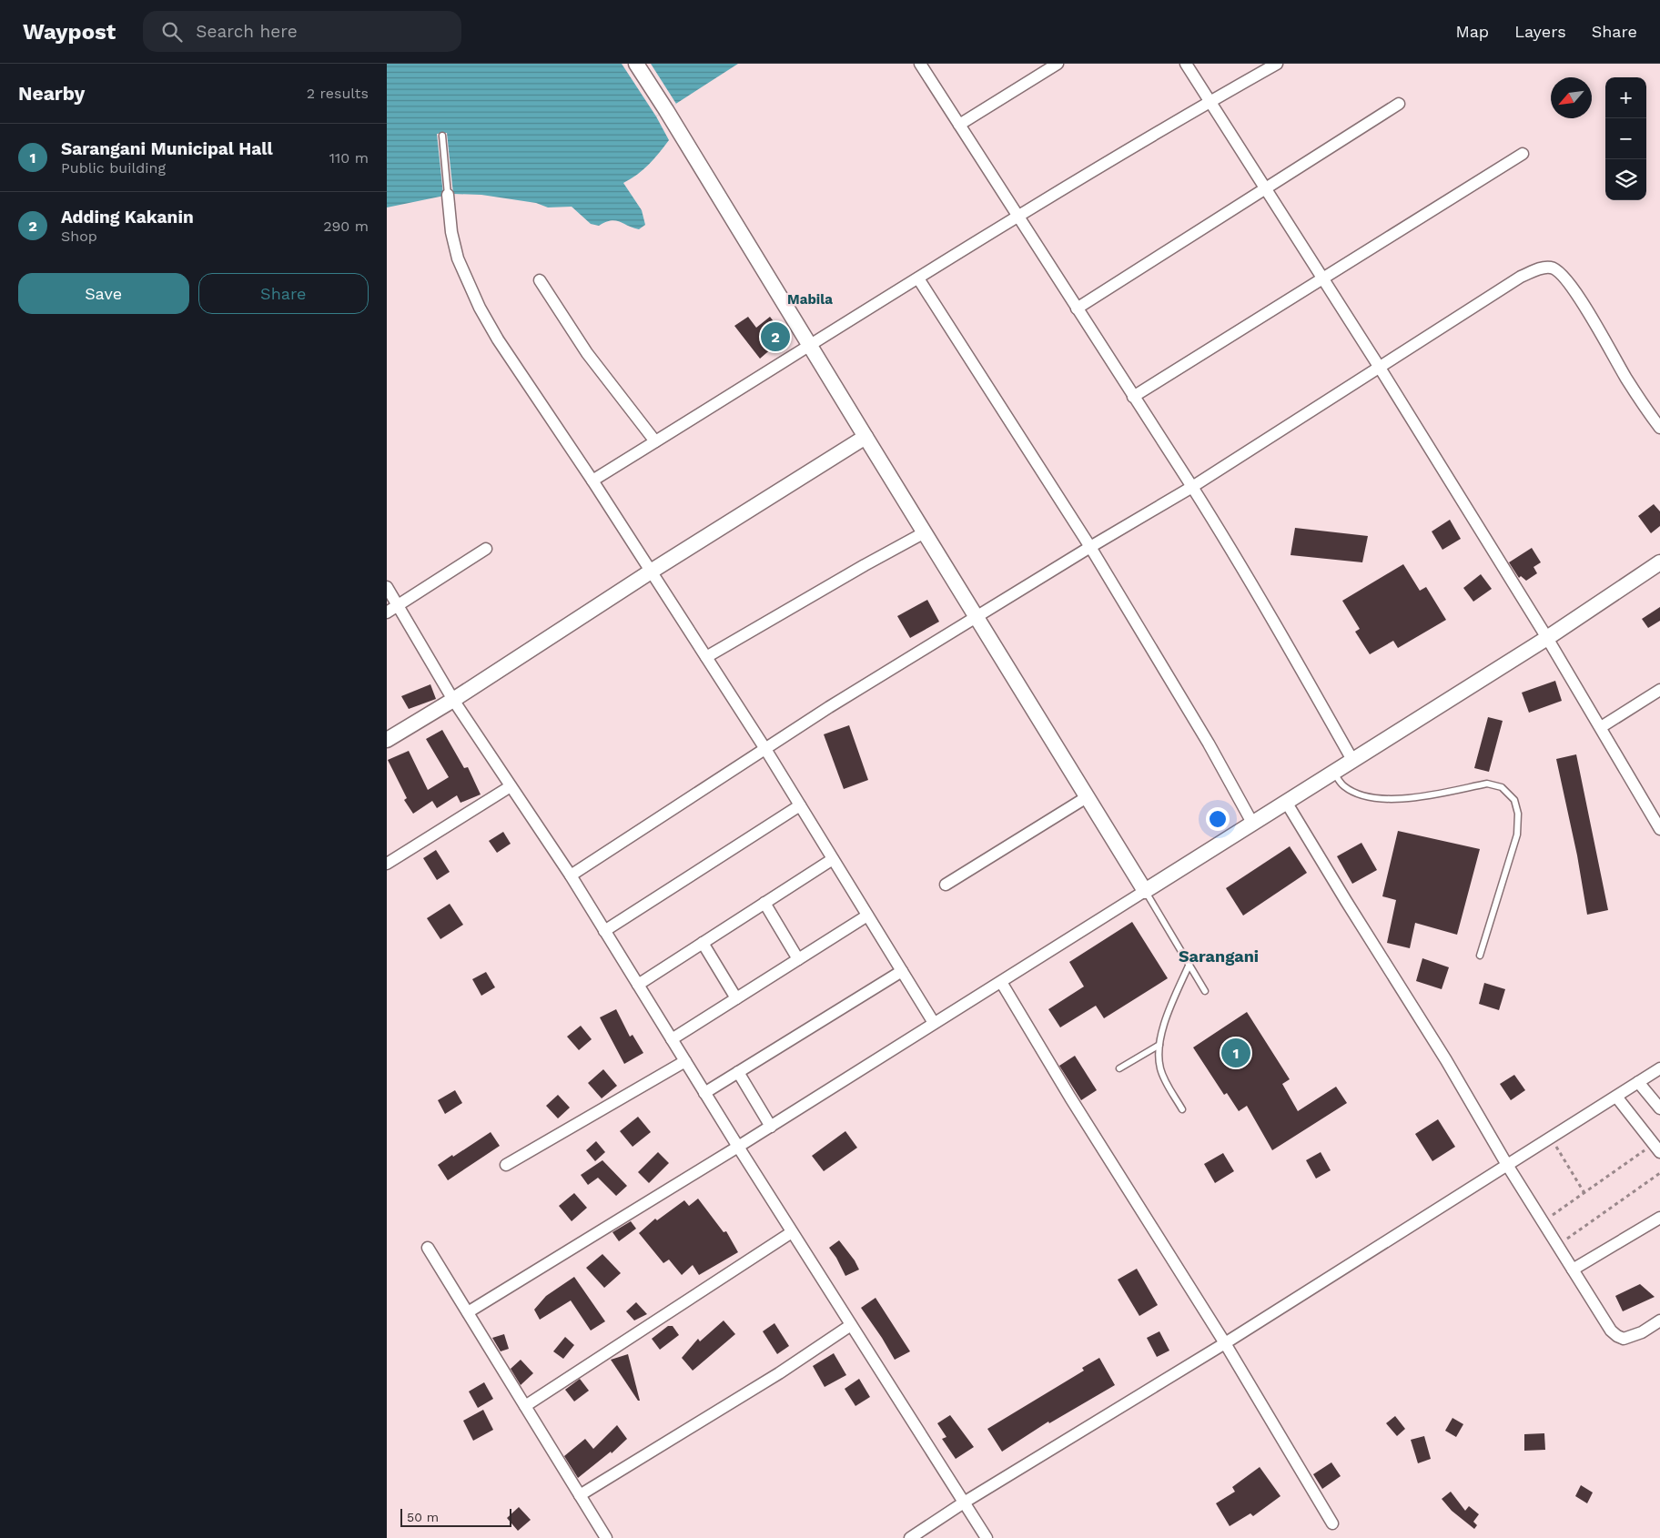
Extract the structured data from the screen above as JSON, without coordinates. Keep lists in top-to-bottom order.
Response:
{
  "districts": ["Mabila", "Sarangani"],
  "scale_bar": "50 m",
  "north": "bottom left",
  "page": {
    "header": "Waypost",
    "search": "Search here",
    "nav": ["Map", "Layers", "Share"],
    "heading": ["Nearby", "2 results"],
    "map_buttons": ["+", "−"],
    "list": [
      {
        "mark": "1",
        "name": "Sarangani Municipal Hall",
        "note": "Public building",
        "value": "110 m"
      },
      {
        "mark": "2",
        "name": "Adding Kakanin",
        "note": "Shop",
        "value": "290 m"
      }
    ],
    "buttons": ["Save", "Share"],
    "pins": ["2", "1"],
    "scale": "50 m"
  }
}
